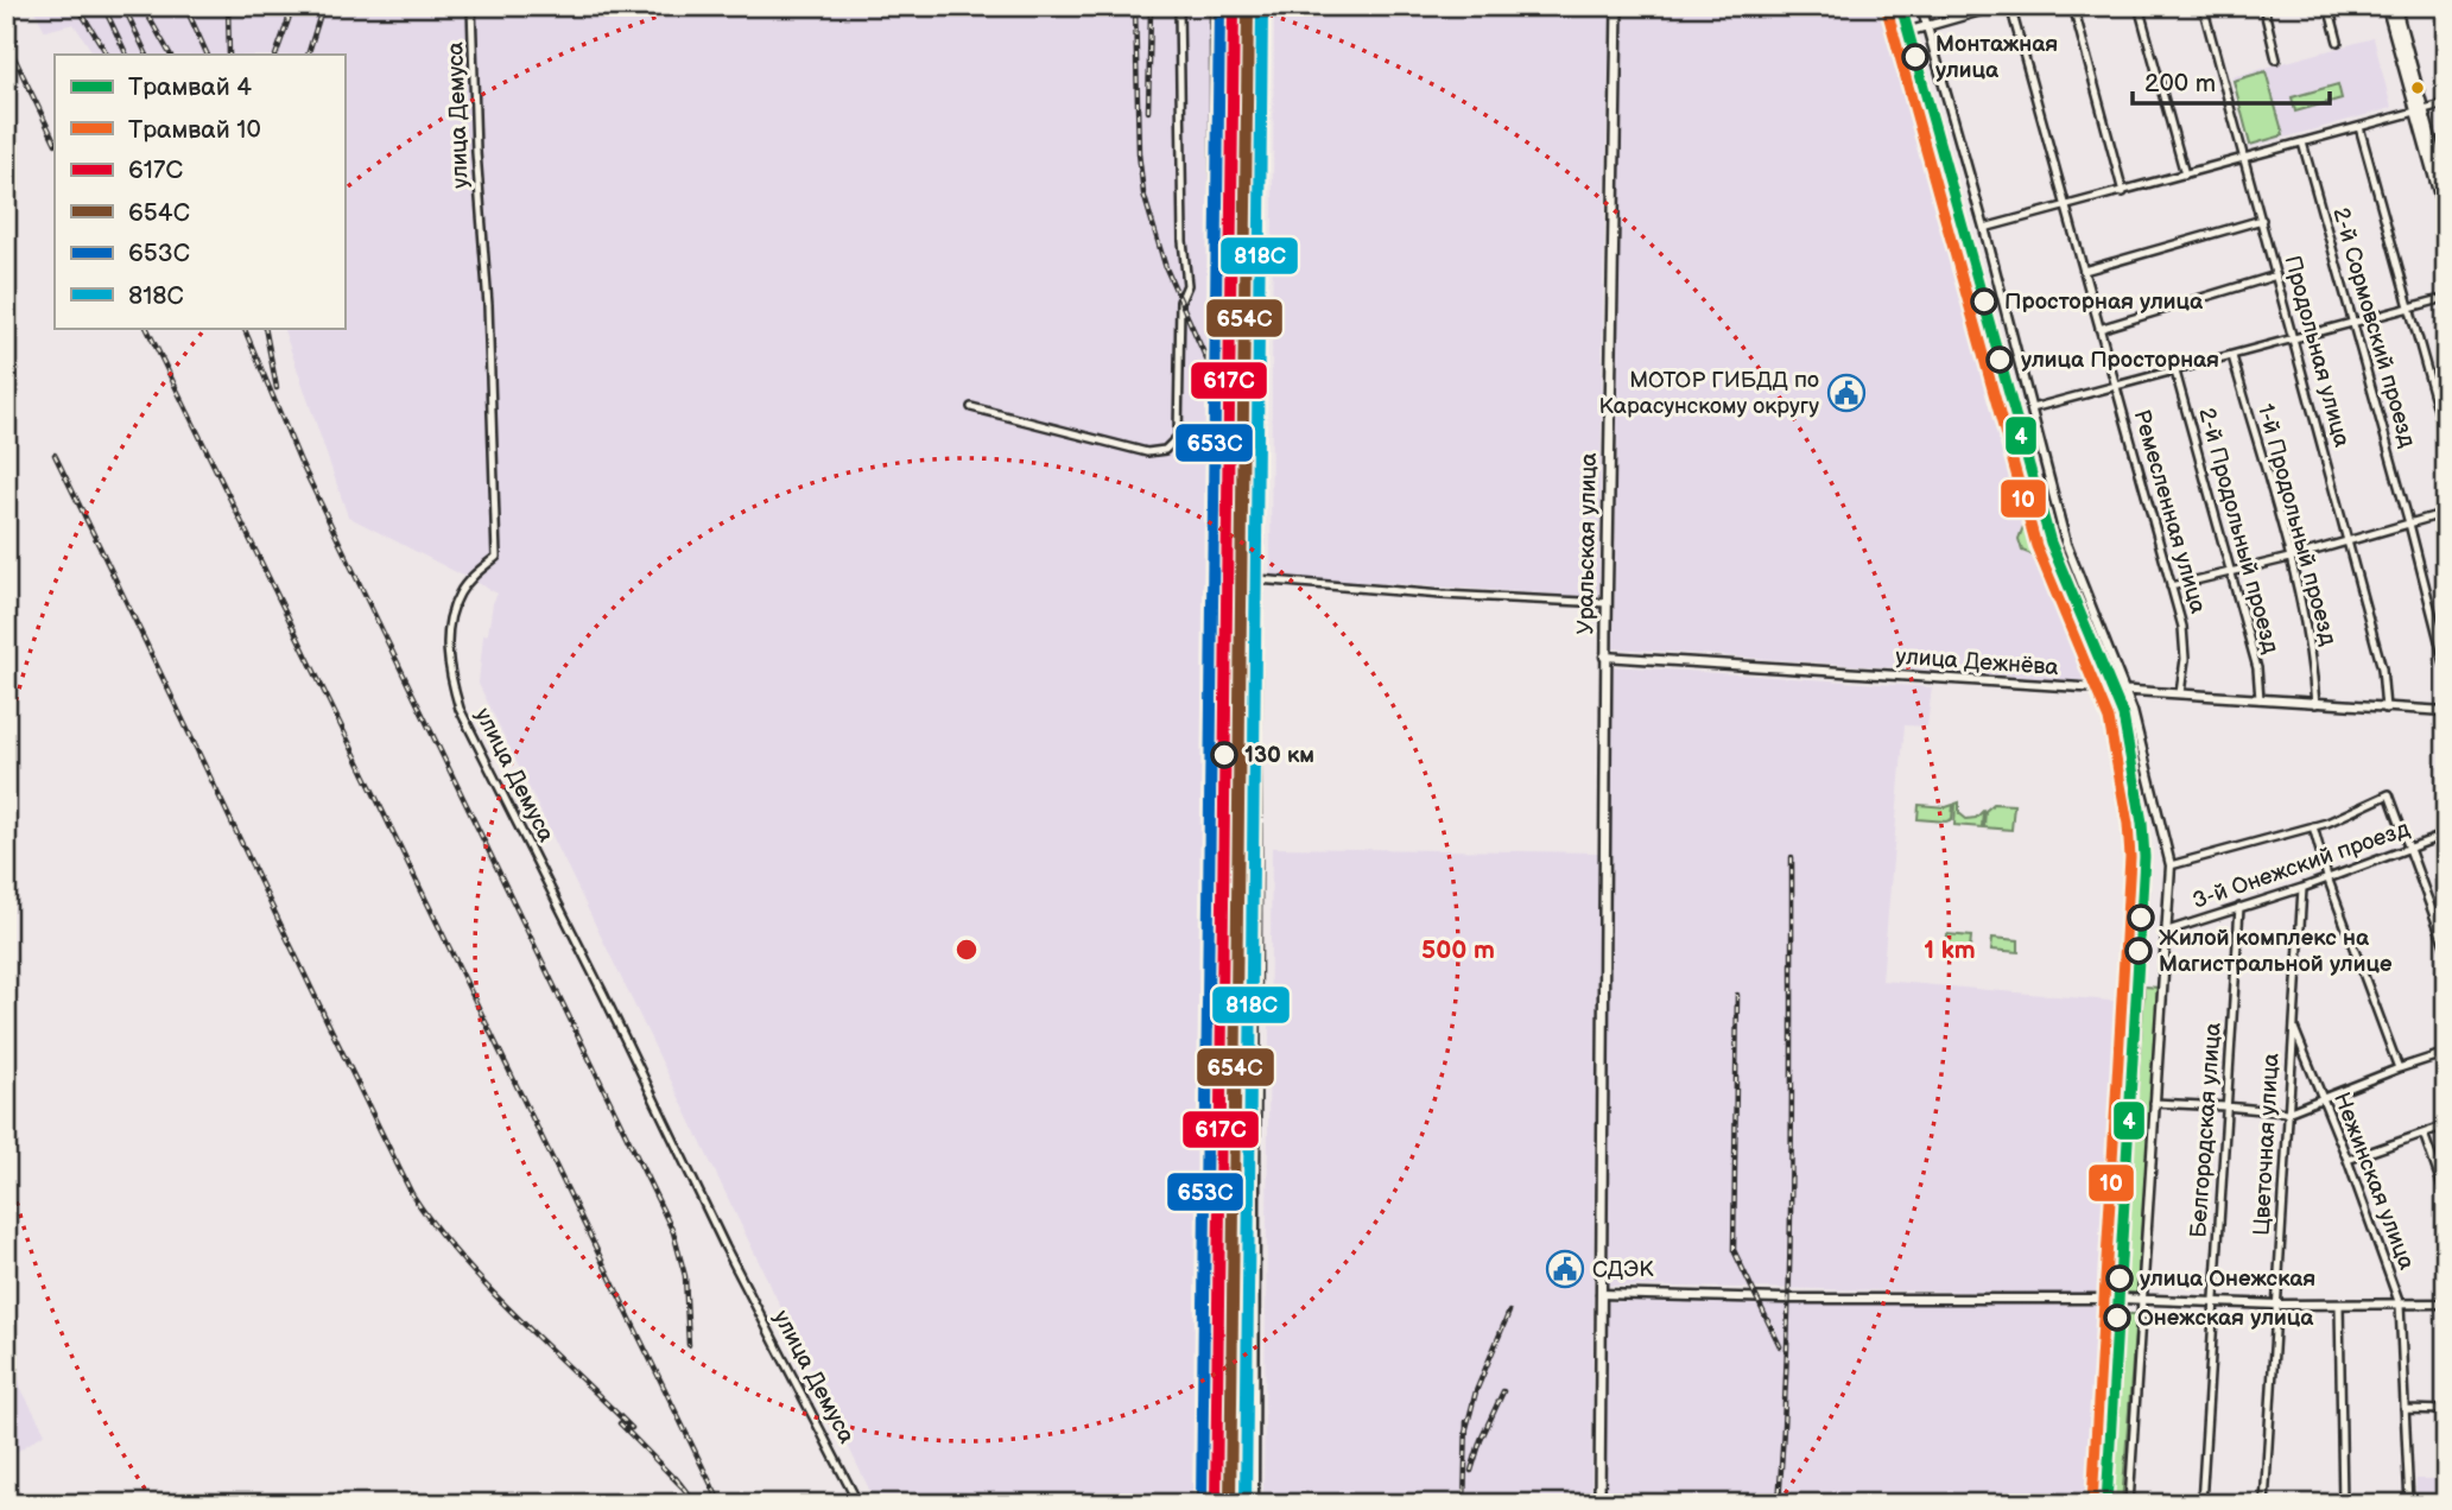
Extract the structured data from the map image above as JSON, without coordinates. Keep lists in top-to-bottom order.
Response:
{
  "streets": {
    "main road": ["Уральская улица"],
    "street": [
      "улица Демуса",
      "2-й Сормовский проезд",
      "Продольная улица",
      "Ремесленная улица",
      "1-й Продольный проезд",
      "2-й Продольный проезд",
      "улица Дежнёва",
      "3-й Онежский проезд",
      "Белгородская улица",
      "Цветочная улица",
      "Нежинская улица"
    ]
  },
  "crossings": [
    ["Продольная улица", "улица Дежнёва"],
    ["Ремесленная улица", "улица Дежнёва"],
    ["1-й Продольный проезд", "улица Дежнёва"],
    ["2-й Продольный проезд", "улица Дежнёва"],
    ["Уральская улица", "улица Дежнёва"],
    ["3-й Онежский проезд", "Белгородская улица"],
    ["3-й Онежский проезд", "Цветочная улица"],
    ["Цветочная улица", "Нежинская улица"]
  ],
  "places": {
    "other": [
      "Монтажная улица",
      "Просторная улица",
      "улица Просторная",
      "130 км",
      "Жилой комплекс на Магистральной улице",
      "улица Онежская",
      "Онежская улица"
    ],
    "public building": ["МОТОР ГИБДД по Карасунскому округу", "СДЭК"]
  },
  "lines": [
    "tram line 4",
    "transit line 617C",
    "transit line 654С",
    "transit line 653С",
    "transit line 818С",
    "tram line 10"
  ],
  "legend": [
    "Трамвай 4",
    "Трамвай 10",
    "617C",
    "654С",
    "653С",
    "818С"
  ],
  "scale_bar": "200 m",
  "rings": ["500 m", "1 km"]
}
